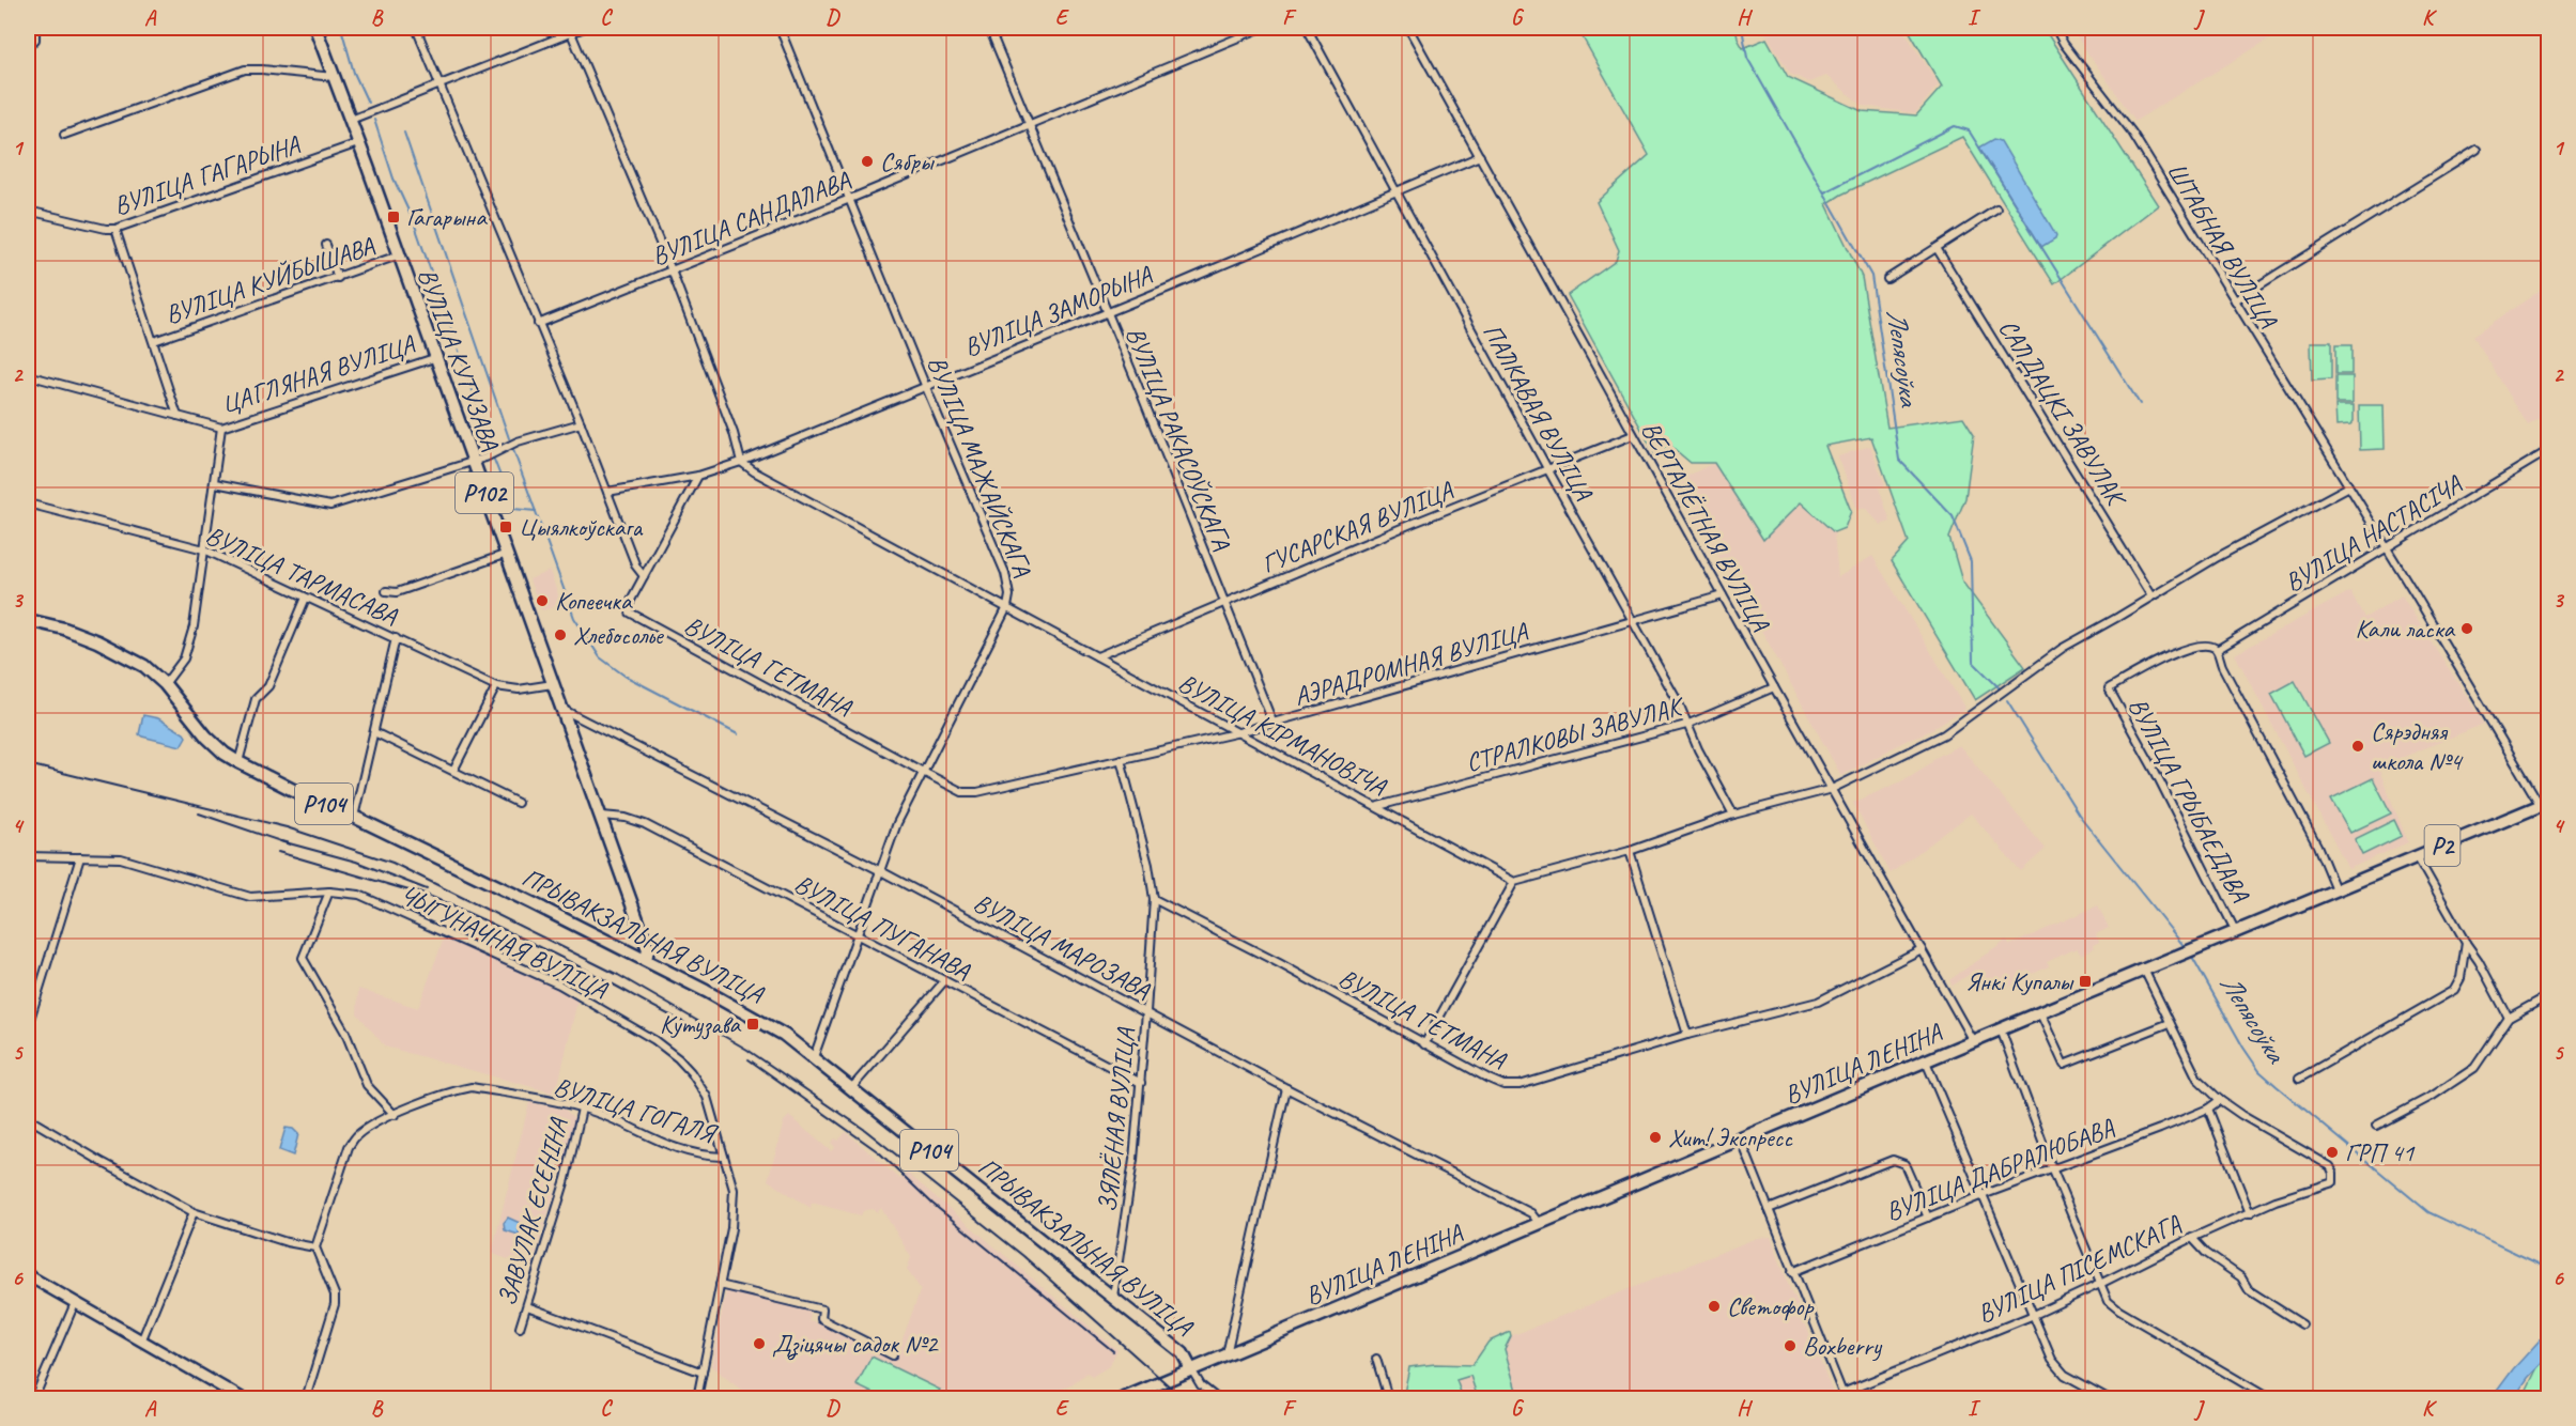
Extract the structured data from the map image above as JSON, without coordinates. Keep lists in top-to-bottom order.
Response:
{
  "streets": {
    "main road": [
      "ВУЛІЦА КУТУЗАВА",
      "Р102",
      "Р104",
      "Р2",
      "ПРЫВАКЗАЛЬНАЯ ВУЛІЦА",
      "ВУЛІЦА ЛЕНІНА"
    ],
    "street": [
      "ВУЛІЦА ГАГАРЫНА",
      "ВУЛІЦА САНДАЛАВА",
      "ШТАБНАЯ ВУЛІЦА",
      "ВУЛІЦА КУЙБЫШАВА",
      "ВУЛІЦА ЗАМОРЫНА",
      "ЦАГЛЯНАЯ ВУЛІЦА",
      "ПАЛКАВАЯ ВУЛІЦА",
      "САЛДАЦКІ ЗАВУЛАК",
      "ВУЛІЦА РАКАСОЎСКАГА",
      "ВУЛІЦА МАЖАЙСКАГА",
      "ВЕРТАЛЁТНАЯ ВУЛІЦА",
      "ГУСАРСКАЯ ВУЛІЦА",
      "ВУЛІЦА НАСТАСІЧА",
      "ВУЛІЦА ТАРМАСАВА",
      "АЭРАДРОМНАЯ ВУЛІЦА",
      "ВУЛІЦА ГЕТМАНА",
      "ВУЛІЦА КІРМАНОВІЧА",
      "СТРАЛКОВЫ ЗАВУЛАК",
      "ВУЛІЦА ГРЫБАЕДАВА",
      "ВУЛІЦА ПУГАНАВА",
      "ЧЫГУНАЧНАЯ ВУЛІЦА",
      "ВУЛІЦА МАРОЗАВА",
      "ВУЛІЦА ГОГАЛЯ",
      "ЗЯЛЁНАЯ ВУЛІЦА",
      "ВУЛІЦА ДАБРАЛЮБАВА",
      "ЗАВУЛАК ЕСЕНІНА",
      "ВУЛІЦА ПІСЕМСКАГА"
    ]
  },
  "crossings": [
    ["ВУЛІЦА ГАГАРЫНА", "ВУЛІЦА КУТУЗАВА"],
    ["ВУЛІЦА САНДАЛАВА", "ВУЛІЦА РАКАСОЎСКАГА"],
    ["ВУЛІЦА САНДАЛАВА", "ВУЛІЦА МАЖАЙСКАГА"],
    ["ШТАБНАЯ ВУЛІЦА", "ВУЛІЦА НАСТАСІЧА"],
    ["ШТАБНАЯ ВУЛІЦА", "ВУЛІЦА ЛЕНІНА"],
    ["ВУЛІЦА КУЙБЫШАВА", "ВУЛІЦА КУТУЗАВА"],
    ["ВУЛІЦА ЗАМОРЫНА", "ПАЛКАВАЯ ВУЛІЦА"],
    ["ВУЛІЦА ЗАМОРЫНА", "ВУЛІЦА РАКАСОЎСКАГА"],
    ["ВУЛІЦА ЗАМОРЫНА", "ВУЛІЦА МАЖАЙСКАГА"],
    ["ВУЛІЦА ЗАМОРЫНА", "ВЕРТАЛЁТНАЯ ВУЛІЦА"],
    ["ВУЛІЦА ЗАМОРЫНА", "ВУЛІЦА ГЕТМАНА"],
    ["ВУЛІЦА ЗАМОРЫНА", "ВУЛІЦА КІРМАНОВІЧА"],
    ["ВУЛІЦА КУТУЗАВА", "ЦАГЛЯНАЯ ВУЛІЦА"],
    ["ВУЛІЦА КУТУЗАВА", "ВУЛІЦА ТАРМАСАВА"],
    ["ВУЛІЦА КУТУЗАВА", "ВУЛІЦА ПУГАНАВА"],
    ["ВУЛІЦА КУТУЗАВА", "ПРЫВАКЗАЛЬНАЯ ВУЛІЦА"],
    ["ВУЛІЦА КУТУЗАВА", "ВУЛІЦА МАРОЗАВА"],
    ["ПАЛКАВАЯ ВУЛІЦА", "ГУСАРСКАЯ ВУЛІЦА"],
    ["ПАЛКАВАЯ ВУЛІЦА", "АЭРАДРОМНАЯ ВУЛІЦА"],
    ["ПАЛКАВАЯ ВУЛІЦА", "СТРАЛКОВЫ ЗАВУЛАК"],
    ["ВУЛІЦА РАКАСОЎСКАГА", "ГУСАРСКАЯ ВУЛІЦА"],
    ["ВУЛІЦА РАКАСОЎСКАГА", "АЭРАДРОМНАЯ ВУЛІЦА"],
    ["ВУЛІЦА МАЖАЙСКАГА", "АЭРАДРОМНАЯ ВУЛІЦА"],
    ["ВУЛІЦА МАЖАЙСКАГА", "ВУЛІЦА ГЕТМАНА"],
    ["ВУЛІЦА МАЖАЙСКАГА", "ВУЛІЦА КІРМАНОВІЧА"],
    ["ВУЛІЦА МАЖАЙСКАГА", "ВУЛІЦА ПУГАНАВА"],
    ["ВУЛІЦА МАЖАЙСКАГА", "ПРЫВАКЗАЛЬНАЯ ВУЛІЦА"],
    ["ВУЛІЦА МАЖАЙСКАГА", "ВУЛІЦА МАРОЗАВА"],
    ["ВЕРТАЛЁТНАЯ ВУЛІЦА", "ГУСАРСКАЯ ВУЛІЦА"],
    ["ВЕРТАЛЁТНАЯ ВУЛІЦА", "АЭРАДРОМНАЯ ВУЛІЦА"],
    ["ВЕРТАЛЁТНАЯ ВУЛІЦА", "ВУЛІЦА ГЕТМАНА"],
    ["ВЕРТАЛЁТНАЯ ВУЛІЦА", "СТРАЛКОВЫ ЗАВУЛАК"],
    ["ВЕРТАЛЁТНАЯ ВУЛІЦА", "ВУЛІЦА ЛЕНІНА"],
    ["ГУСАРСКАЯ ВУЛІЦА", "ВУЛІЦА КІРМАНОВІЧА"],
    ["ВУЛІЦА НАСТАСІЧА", "ВУЛІЦА ГРЫБАЕДАВА"],
    ["АЭРАДРОМНАЯ ВУЛІЦА", "ВУЛІЦА ГЕТМАНА"],
    ["АЭРАДРОМНАЯ ВУЛІЦА", "ВУЛІЦА КІРМАНОВІЧА"],
    ["АЭРАДРОМНАЯ ВУЛІЦА", "ЗЯЛЁНАЯ ВУЛІЦА"],
    ["ВУЛІЦА ГЕТМАНА", "ЗЯЛЁНАЯ ВУЛІЦА"],
    ["ВУЛІЦА КІРМАНОВІЧА", "СТРАЛКОВЫ ЗАВУЛАК"],
    ["ВУЛІЦА ГРЫБАЕДАВА", "ВУЛІЦА ЛЕНІНА"],
    ["ВУЛІЦА ПУГАНАВА", "ЗЯЛЁНАЯ ВУЛІЦА"],
    ["ПРЫВАКЗАЛЬНАЯ ВУЛІЦА", "ВУЛІЦА ЛЕНІНА"],
    ["ПРЫВАКЗАЛЬНАЯ ВУЛІЦА", "ЗЯЛЁНАЯ ВУЛІЦА"],
    ["ЧЫГУНАЧНАЯ ВУЛІЦА", "ВУЛІЦА ГОГАЛЯ"],
    ["ВУЛІЦА МАРОЗАВА", "ВУЛІЦА ЛЕНІНА"],
    ["ВУЛІЦА МАРОЗАВА", "ЗЯЛЁНАЯ ВУЛІЦА"],
    ["ВУЛІЦА ГОГАЛЯ", "ЗАВУЛАК ЕСЕНІНА"],
    ["ВУЛІЦА ДАБРАЛЮБАВА", "ВУЛІЦА ПІСЕМСКАГА"]
  ],
  "water": ["Лепясоўка"],
  "places": {
    "other": [
      "Сябры",
      "Копеечка",
      "Кали ласка",
      "Хлебосолье",
      "Сярэдняя школа №4",
      "Хит! Экспресс",
      "ГРП 41",
      "Светофор",
      "Дзіцячы садок №2",
      "Boxberry"
    ],
    "transit": [
      "Гагарына",
      "Цыялкоўскага",
      "Янкі Купалы",
      "Кутузава"
    ]
  },
  "grid": {
    "columns": [
      "A",
      "B",
      "C",
      "D",
      "E",
      "F",
      "G",
      "H",
      "I",
      "J",
      "K"
    ],
    "rows": [
      "1",
      "2",
      "3",
      "4",
      "5",
      "6"
    ]
  }
}
